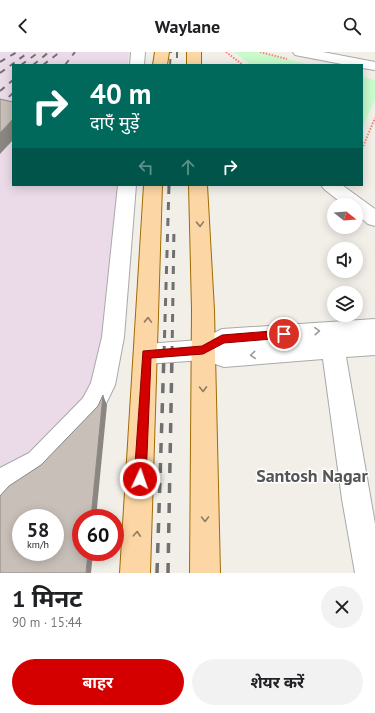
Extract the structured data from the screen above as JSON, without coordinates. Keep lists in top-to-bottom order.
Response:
{
  "districts": ["Santosh Nagar"],
  "north": "right",
  "page": {
    "header": "Waylane",
    "turn": ["40 m", "दाएँ मुड़ें"],
    "speed": "58 km/h",
    "limit": "60",
    "heading": ["1 मिनट", "90 m · 15:44"],
    "buttons": ["बाहर", "शेयर करें"]
  }
}
